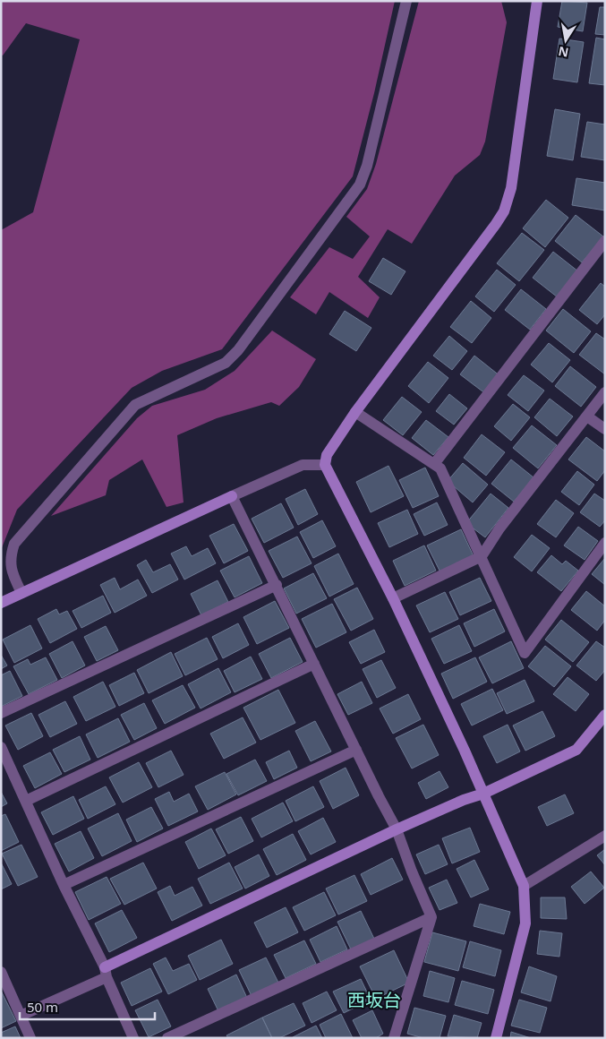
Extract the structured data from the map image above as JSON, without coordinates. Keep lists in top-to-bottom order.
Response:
{
  "districts": ["西坂台"],
  "scale_bar": "50 m",
  "north": "bottom"
}
